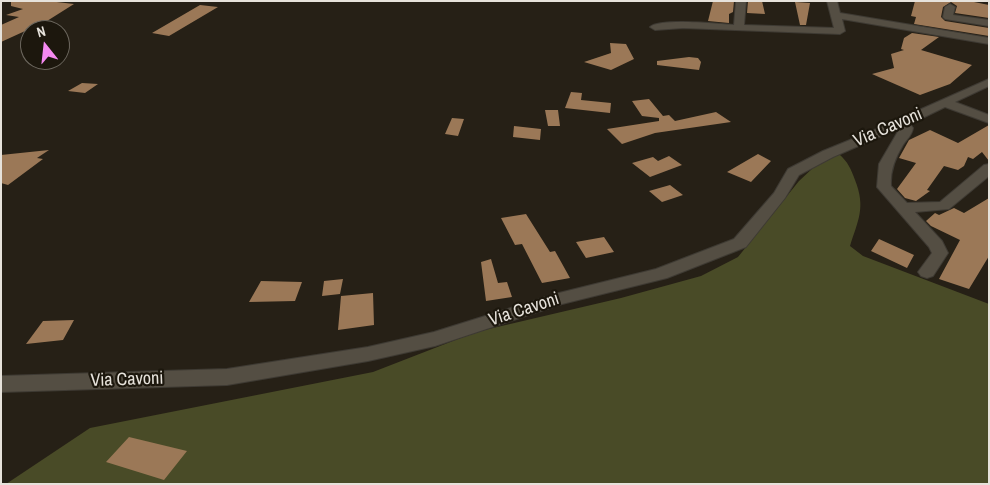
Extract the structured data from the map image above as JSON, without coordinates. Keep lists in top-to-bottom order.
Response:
{
  "streets": {
    "street": ["Via Cavoni"]
  },
  "north": "top"
}
